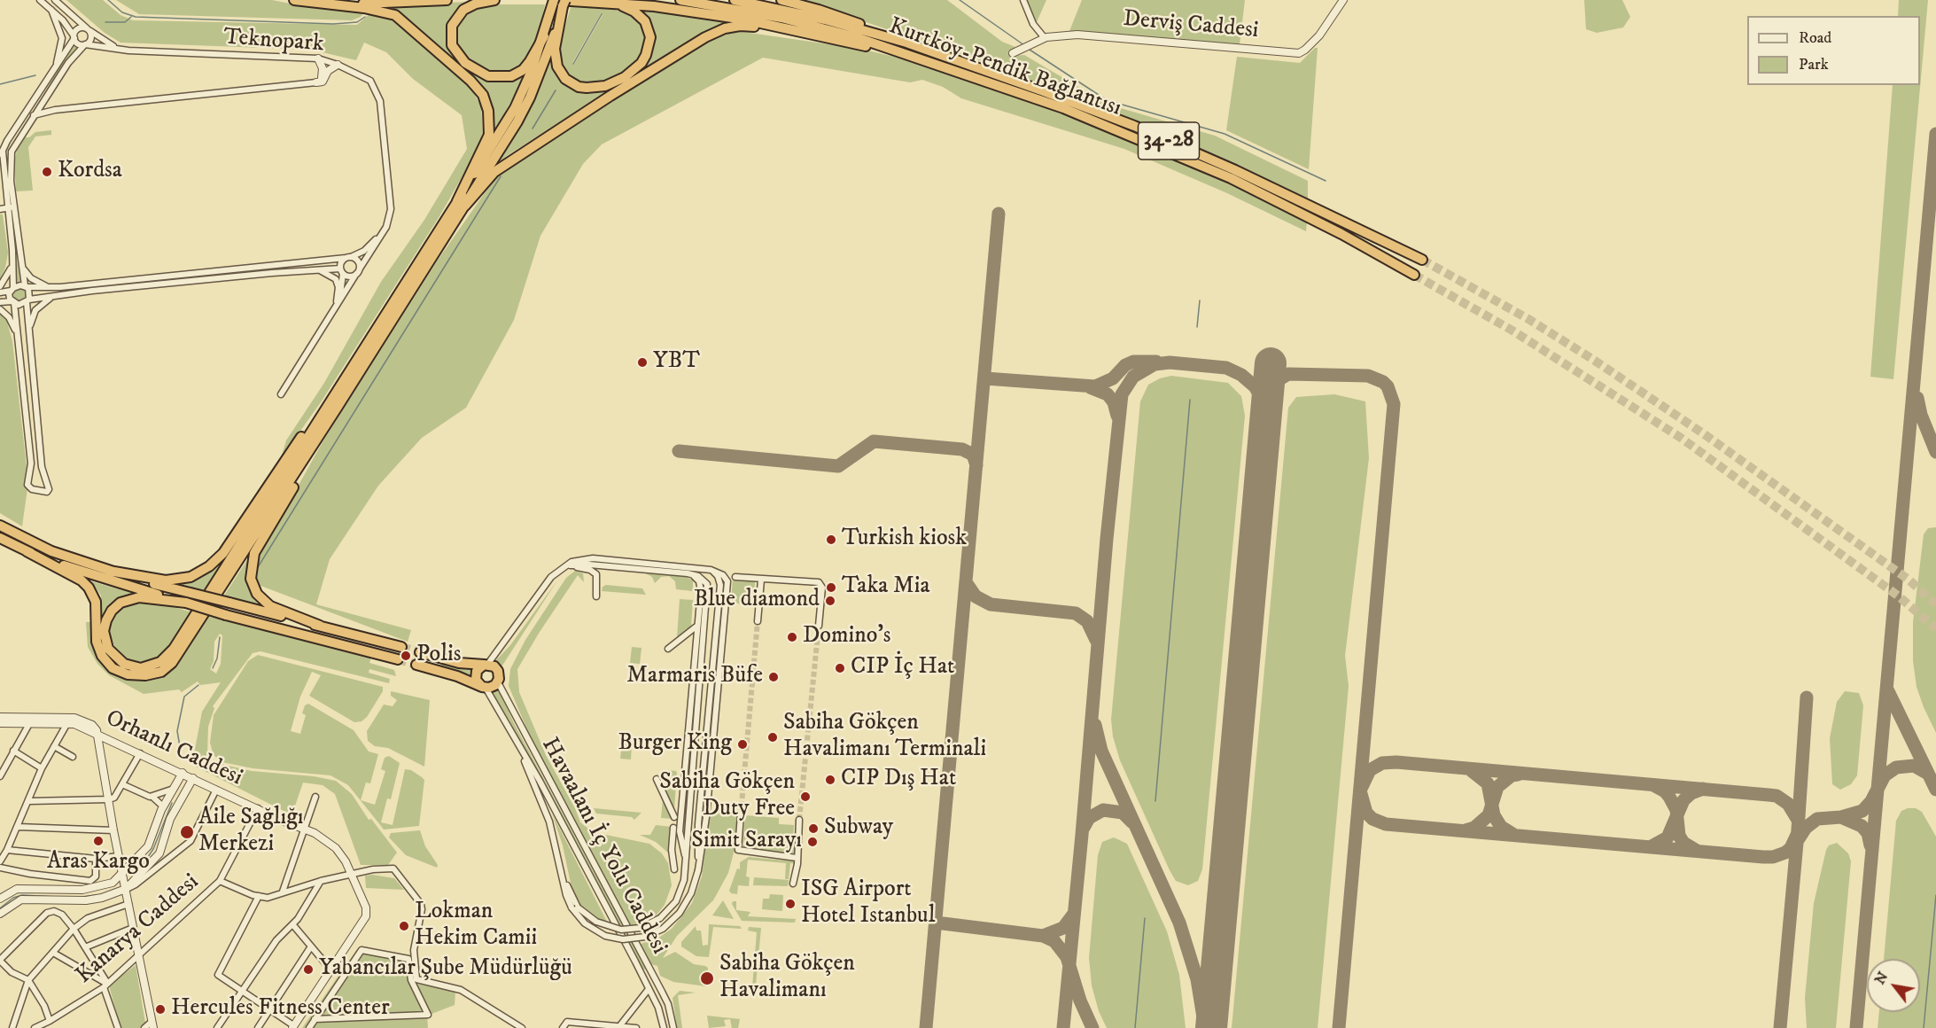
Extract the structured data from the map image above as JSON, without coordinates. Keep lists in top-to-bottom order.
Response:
{
  "streets": {
    "highway": ["Kurtköy-Pendik Bağlantısı", "34-28"],
    "street": [
      "Derviş Caddesi",
      "Teknopark",
      "Orhanlı Caddesi",
      "Havaalanı İç Yolu Caddesi",
      "Kanarya Caddesi"
    ]
  },
  "crossings": [
    ["Orhanlı Caddesi", "Kanarya Caddesi"]
  ],
  "places": [
    "Kordsa",
    "YBT",
    "Turkish kiosk",
    "Taka Mia",
    "Blue diamond",
    "Domino's",
    "Polis",
    "CIP İç Hat",
    "Marmaris Büfe",
    "Sabiha Gökçen Havalimanı Terminali",
    "Burger King",
    "CIP Dış Hat",
    "Sabiha Gökçen Duty Free",
    "Subway",
    "Aile Sağlığı Merkezi",
    "Aras Kargo",
    "Simit Sarayı",
    "ISG Airport Hotel Istanbul",
    "Lokman Hekim Camii",
    "Yabancılar Şube Müdürlüğü",
    "Sabiha Gökçen Havalimanı",
    "Hercules Fitness Center"
  ],
  "legend": ["Road", "Park"],
  "north": "top left"
}
